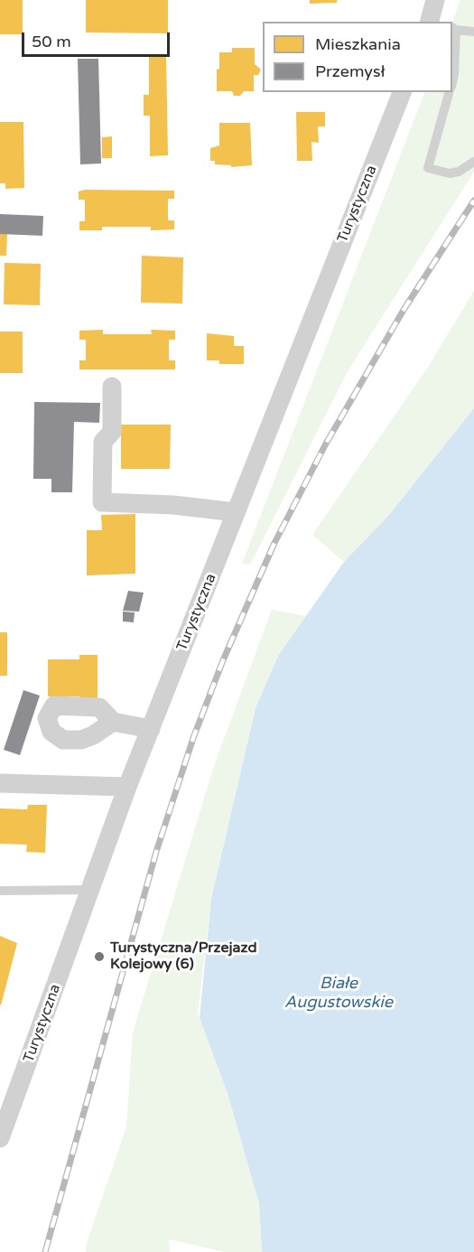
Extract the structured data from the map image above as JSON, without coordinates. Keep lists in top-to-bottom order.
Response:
{
  "streets": {
    "street": ["Turystyczna"]
  },
  "water": ["Białe Augustowskie"],
  "places": ["Turystyczna/Przejazd Kolejowy (6)"],
  "legend": ["Mieszkania", "Przemysł"],
  "scale_bar": "50 m"
}
